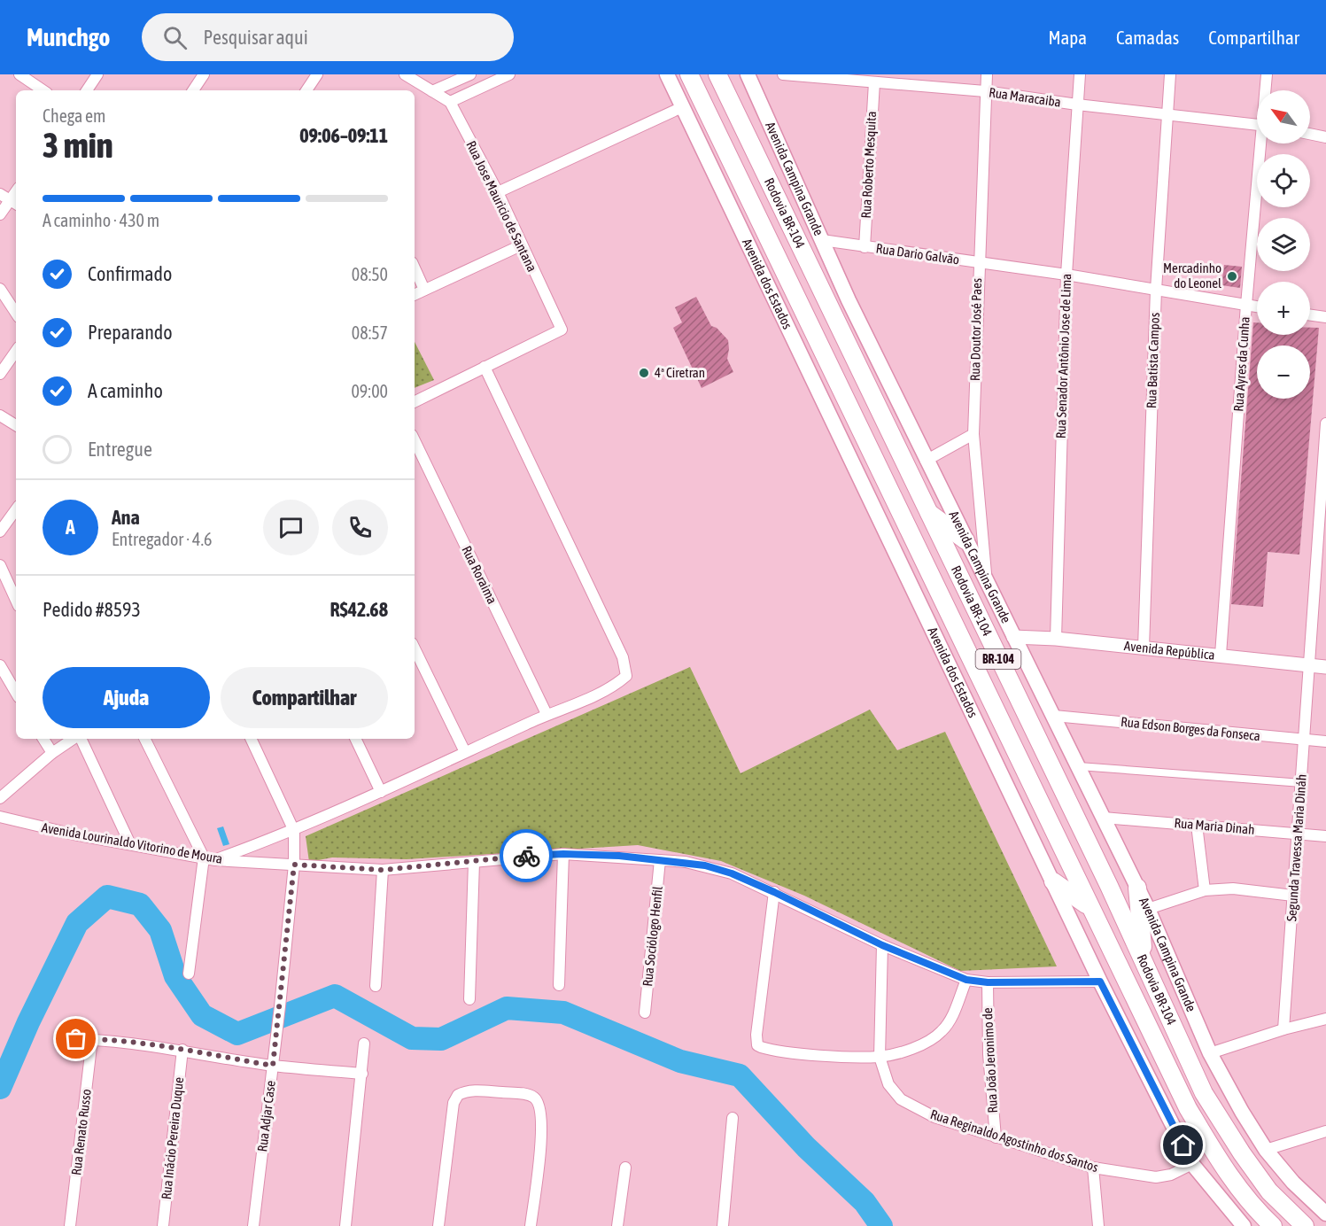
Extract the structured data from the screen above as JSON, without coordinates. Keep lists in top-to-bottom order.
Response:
{
  "streets": {
    "highway": ["Rodovia BR-104", "BR-104"],
    "main road": ["Avenida Campina Grande", "Avenida dos Estados"],
    "street": [
      "Rua Maracaiba",
      "Rua Roberto Mesquita",
      "Rua Jose Mauricio de Santana",
      "Rua Dario Galvão",
      "Rua Doutor José Paes",
      "Rua Senador Antônio Jose de Lima",
      "Rua Batista Campos",
      "Rua Ayres da Cunha",
      "Rua Roraima",
      "Avenida República",
      "Rua Edson Borges da Fonseca",
      "Rua Maria Dinah",
      "Avenida Lourinaldo Vitorino de Moura",
      "Segunda Travessa Maria Dináh",
      "Rua Sociólogo Henfil",
      "Rua João Jeronimo de",
      "Rua Adjar Case",
      "Rua Renato Russo",
      "Rua Inácio Pereira Duque",
      "Rua Reginaldo Agostinho dos Santos"
    ]
  },
  "crossings": [
    ["Rua Maracaiba", "Rua Roberto Mesquita"],
    ["Rua Maracaiba", "Rua Doutor José Paes"],
    ["Rua Maracaiba", "Rua Senador Antônio Jose de Lima"],
    ["Rua Maracaiba", "Rua Batista Campos"],
    ["Rua Roberto Mesquita", "Rua Dario Galvão"],
    ["Avenida Campina Grande", "Rua Dario Galvão"],
    ["Avenida Campina Grande", "Rua Doutor José Paes"],
    ["Avenida Campina Grande", "Avenida República"],
    ["Avenida Campina Grande", "Rua Edson Borges da Fonseca"],
    ["Avenida Campina Grande", "Rua Maria Dinah"],
    ["Rua Dario Galvão", "Rua Doutor José Paes"],
    ["Rua Dario Galvão", "Rua Senador Antônio Jose de Lima"],
    ["Rua Dario Galvão", "Rua Batista Campos"],
    ["Rua Dario Galvão", "Rua Ayres da Cunha"],
    ["Avenida dos Estados", "Avenida Lourinaldo Vitorino de Moura"],
    ["Avenida dos Estados", "Rua Reginaldo Agostinho dos Santos"],
    ["Rua Senador Antônio Jose de Lima", "Avenida República"],
    ["Rua Batista Campos", "Avenida República"],
    ["Rua Ayres da Cunha", "Avenida República"],
    ["Avenida República", "Segunda Travessa Maria Dináh"],
    ["Rua Edson Borges da Fonseca", "Segunda Travessa Maria Dináh"],
    ["Rua Maria Dinah", "Segunda Travessa Maria Dináh"],
    ["Avenida Lourinaldo Vitorino de Moura", "Rua Sociólogo Henfil"],
    ["Avenida Lourinaldo Vitorino de Moura", "Rua João Jeronimo de"],
    ["Avenida Lourinaldo Vitorino de Moura", "Rua Adjar Case"],
    ["Avenida Lourinaldo Vitorino de Moura", "Rua Reginaldo Agostinho dos Santos"],
    ["Rua João Jeronimo de", "Rua Reginaldo Agostinho dos Santos"]
  ],
  "places": ["Mercadinho do Leonel", "4ª Ciretran"],
  "north": "top left",
  "page": {
    "header": "Munchgo",
    "search": "Pesquisar aqui",
    "nav": ["Mapa", "Camadas", "Compartilhar"],
    "map_buttons": ["+", "−"],
    "heading": ["3 min", "Chega em", "09:06–09:11"],
    "panel": [
      "Ana",
      "Entregador · 4.6",
      "Pedido #8593",
      "R$42.68"
    ],
    "bar": "A caminho · 430 m",
    "list": [
      ["Confirmado", "08:50"],
      ["Preparando", "08:57"],
      ["A caminho", "09:00"],
      "Entregue"
    ],
    "round": "A",
    "buttons": ["Ajuda", "Compartilhar"]
  }
}
